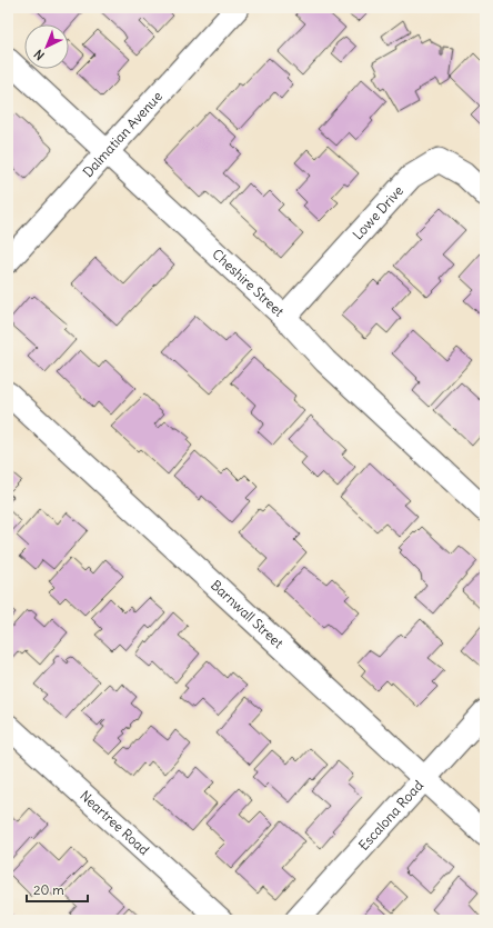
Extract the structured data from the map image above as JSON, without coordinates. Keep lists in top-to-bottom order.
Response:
{
  "streets": {
    "street": [
      "Dalmatian Avenue",
      "Lowe Drive",
      "Cheshire Street",
      "Barnwall Street",
      "Escalona Road",
      "Neartree Road"
    ]
  },
  "crossings": [
    ["Dalmatian Avenue", "Cheshire Street"],
    ["Lowe Drive", "Cheshire Street"],
    ["Barnwall Street", "Escalona Road"]
  ],
  "scale_bar": "20 m",
  "north": "bottom left"
}
